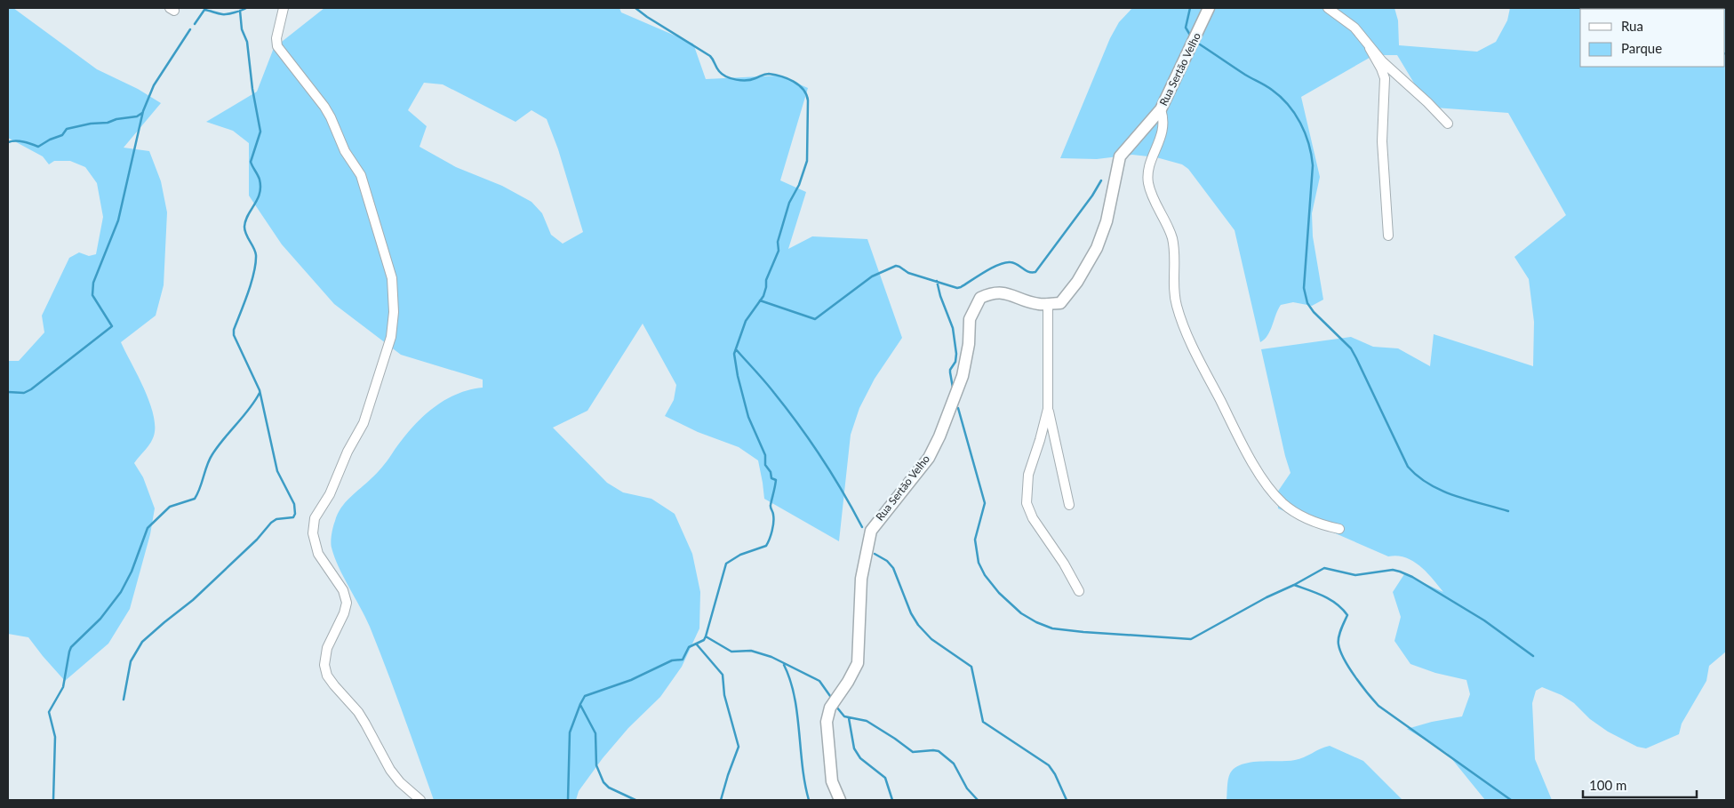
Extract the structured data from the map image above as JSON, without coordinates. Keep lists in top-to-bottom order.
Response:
{
  "streets": {
    "street": ["Rua Sertão Velho"]
  },
  "legend": ["Rua", "Parque"],
  "scale_bar": "100 m"
}
